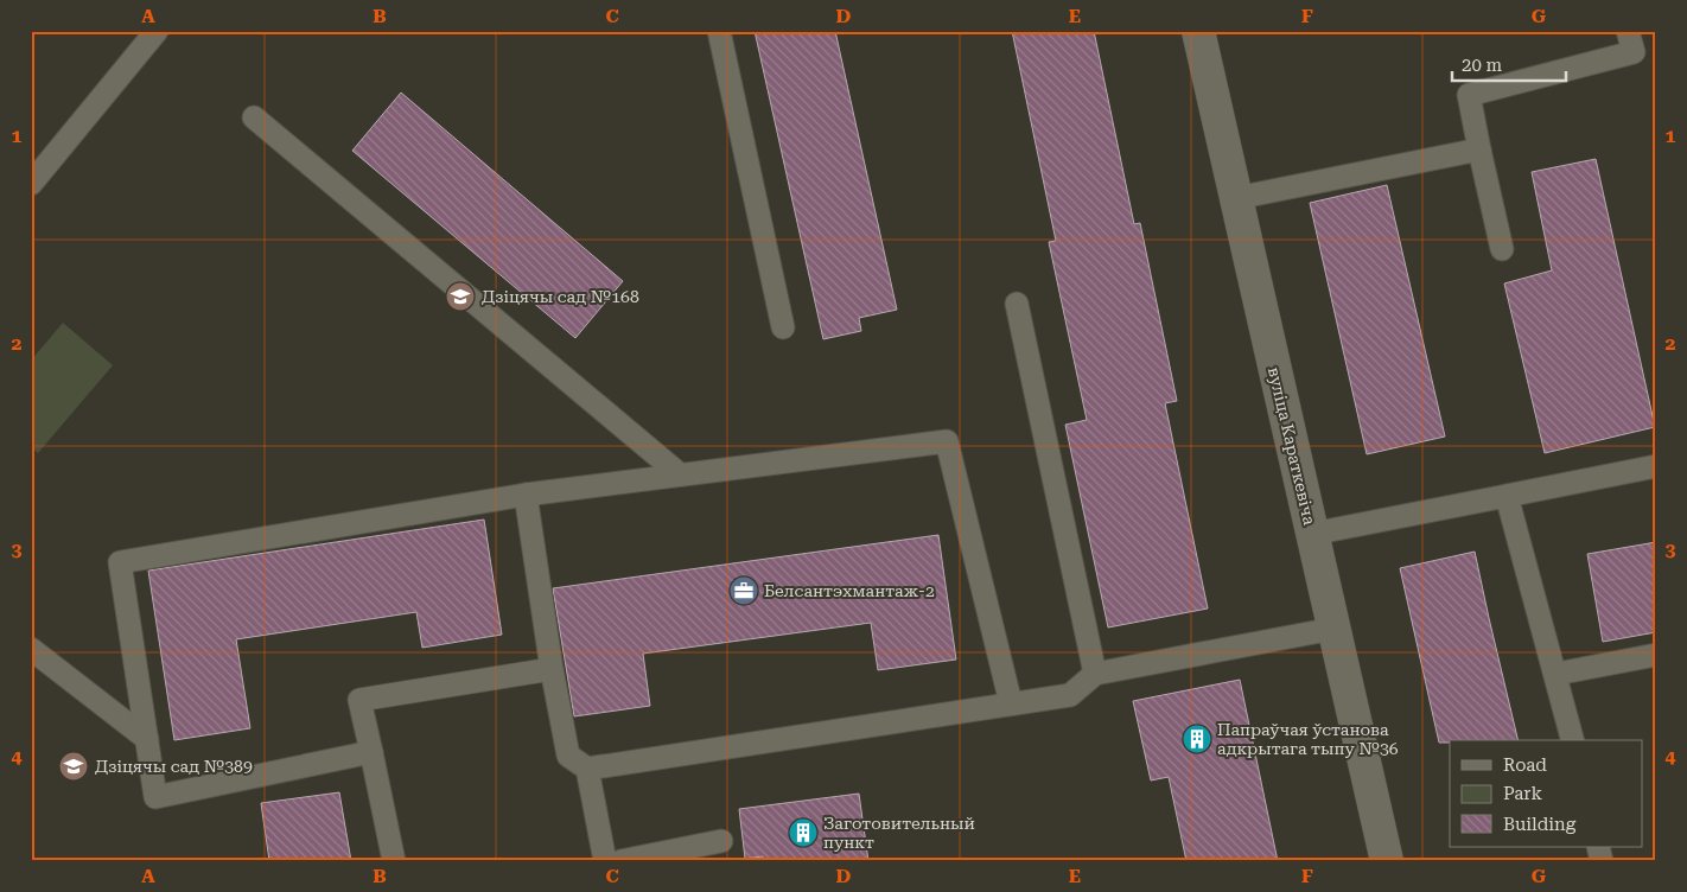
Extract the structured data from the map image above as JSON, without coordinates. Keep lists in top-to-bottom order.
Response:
{
  "streets": {
    "street": ["вуліца Караткевіча"]
  },
  "places": {
    "school or university": ["Дзіцячы сад №168", "Дзіцячы сад №389"],
    "office": ["Белсантэхмантаж-2"],
    "building": ["Папраўчая ўстанова адкрытага тыпу №36", "Заготовительный пункт"]
  },
  "legend": ["Road", "Park", "Building"],
  "scale_bar": "20 m",
  "grid": {
    "columns": [
      "A",
      "B",
      "C",
      "D",
      "E",
      "F",
      "G"
    ],
    "rows": [
      "1",
      "2",
      "3",
      "4"
    ]
  }
}
